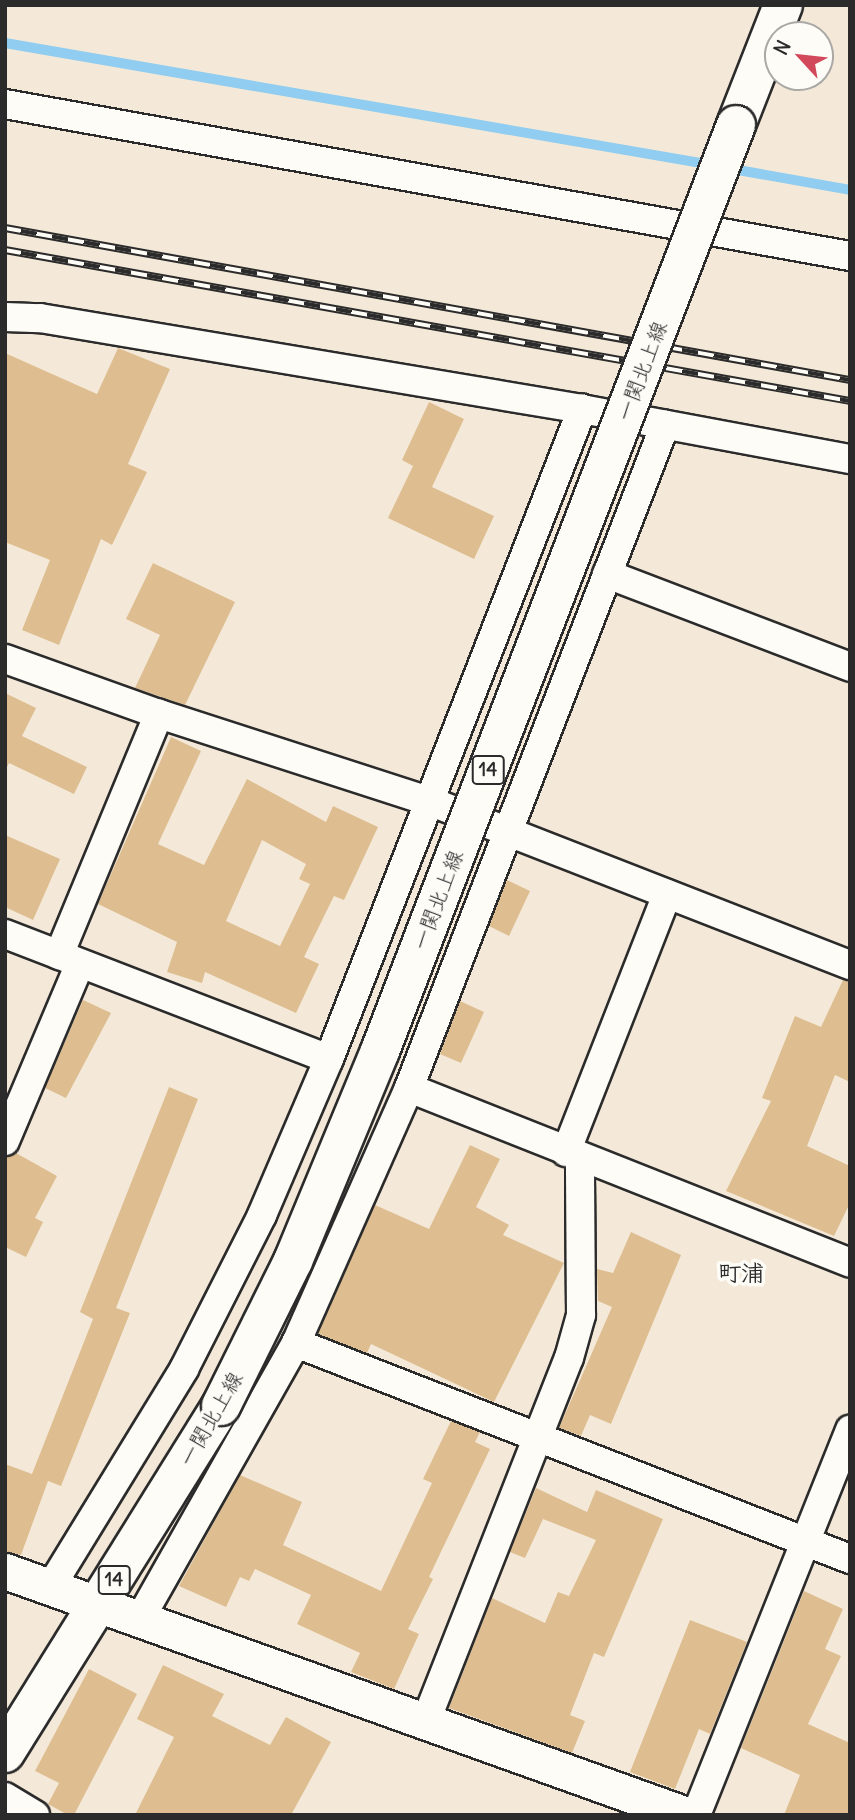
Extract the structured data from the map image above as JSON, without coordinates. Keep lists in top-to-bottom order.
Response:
{
  "streets": {
    "main road": ["一関北上線", "14"]
  },
  "districts": ["町浦"],
  "north": "top left"
}
